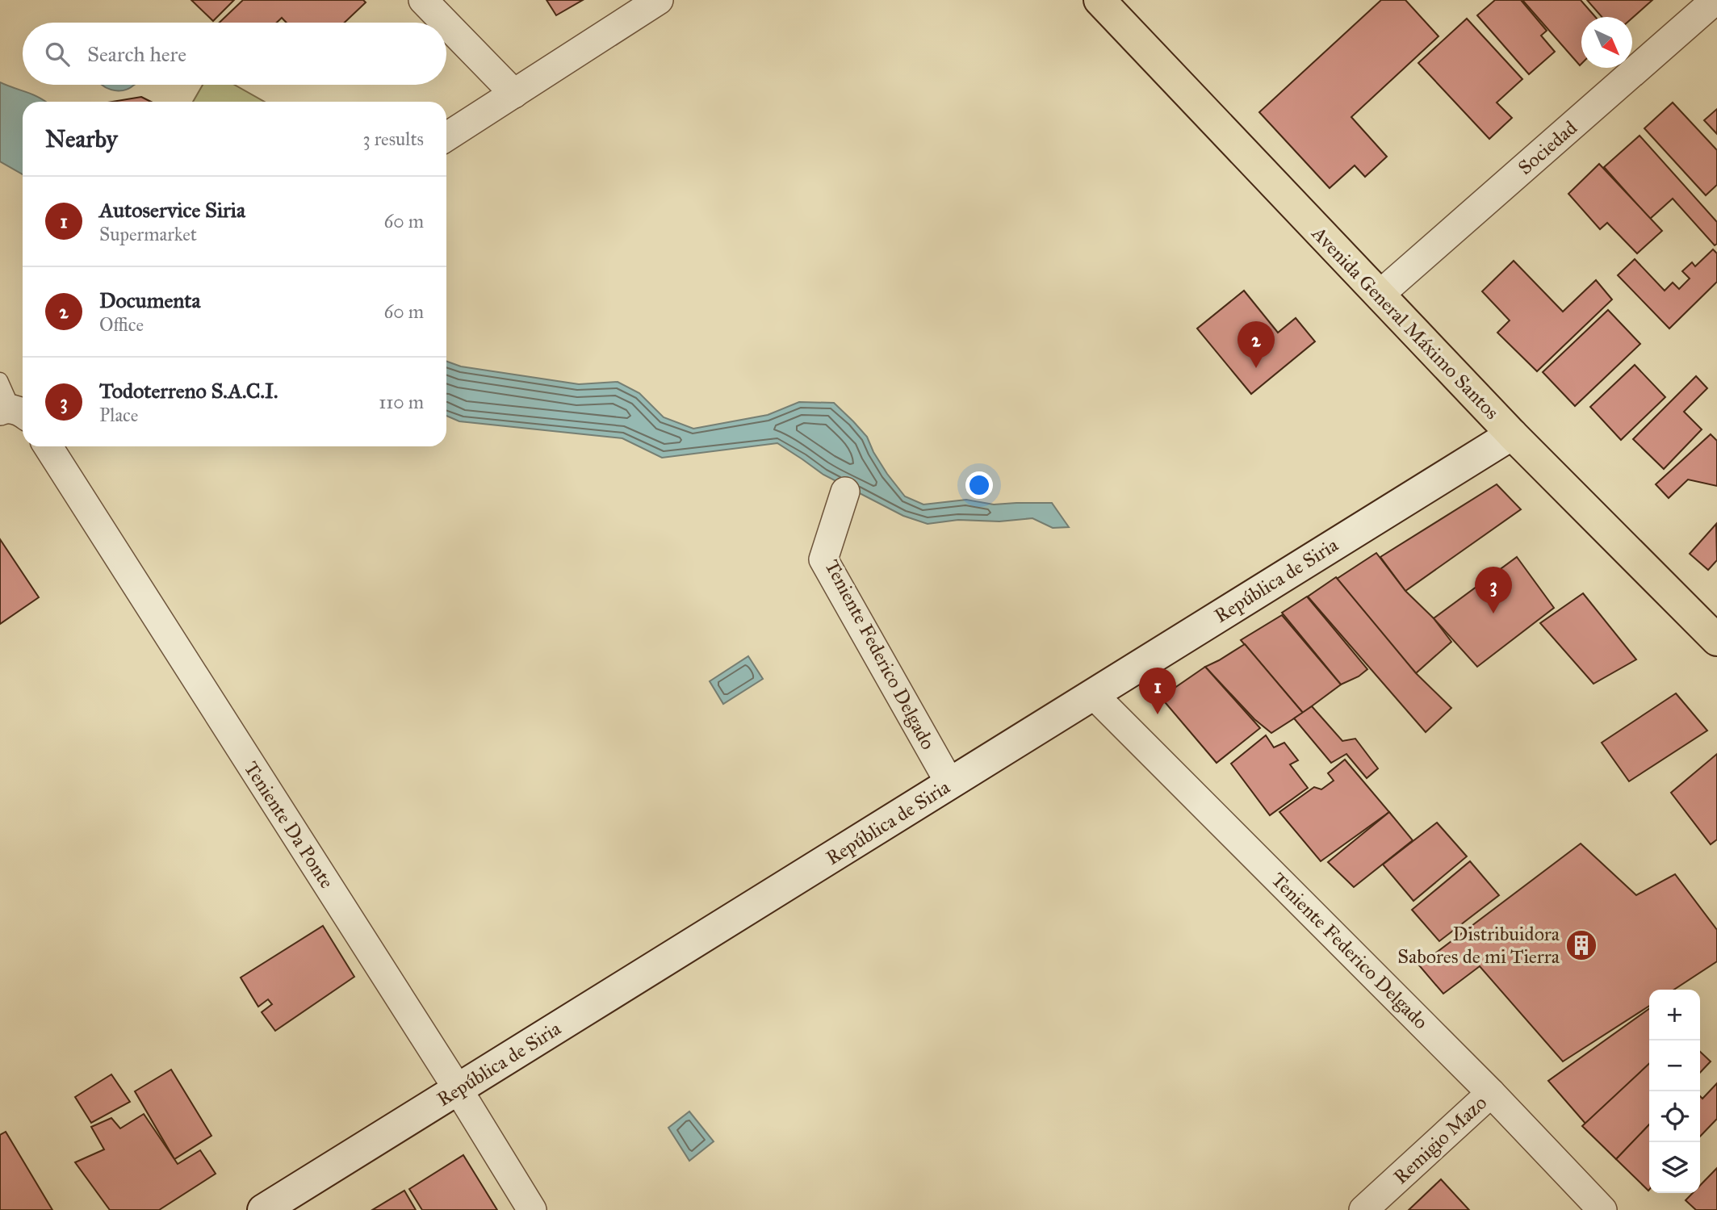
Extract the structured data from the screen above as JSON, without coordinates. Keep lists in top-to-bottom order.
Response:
{
  "streets": {
    "main road": ["Avenida General Máximo Santos"],
    "street": [
      "Sociedad",
      "República de Siria",
      "Teniente Federico Delgado",
      "Teniente Da Ponte",
      "Remigio Mazo"
    ]
  },
  "crossings": [
    ["Sociedad", "Avenida General Máximo Santos"],
    ["Avenida General Máximo Santos", "República de Siria"],
    ["República de Siria", "Teniente Federico Delgado"],
    ["República de Siria", "Teniente Da Ponte"],
    ["Teniente Federico Delgado", "Remigio Mazo"]
  ],
  "places": {
    "building": ["Distribuidora Sabores de mi Tierra"]
  },
  "north": "bottom right",
  "page": {
    "search": "Search here",
    "heading": ["Nearby", "3 results"],
    "list": [
      {
        "mark": "1",
        "name": "Autoservice Siria",
        "note": "Supermarket",
        "value": "60 m"
      },
      {
        "mark": "2",
        "name": "Documenta",
        "note": "Office",
        "value": "60 m"
      },
      {
        "mark": "3",
        "name": "Todoterreno S.A.C.I.",
        "note": "Place",
        "value": "110 m"
      }
    ],
    "pins": ["2", "3", "1"],
    "map_buttons": ["+", "−"]
  }
}
